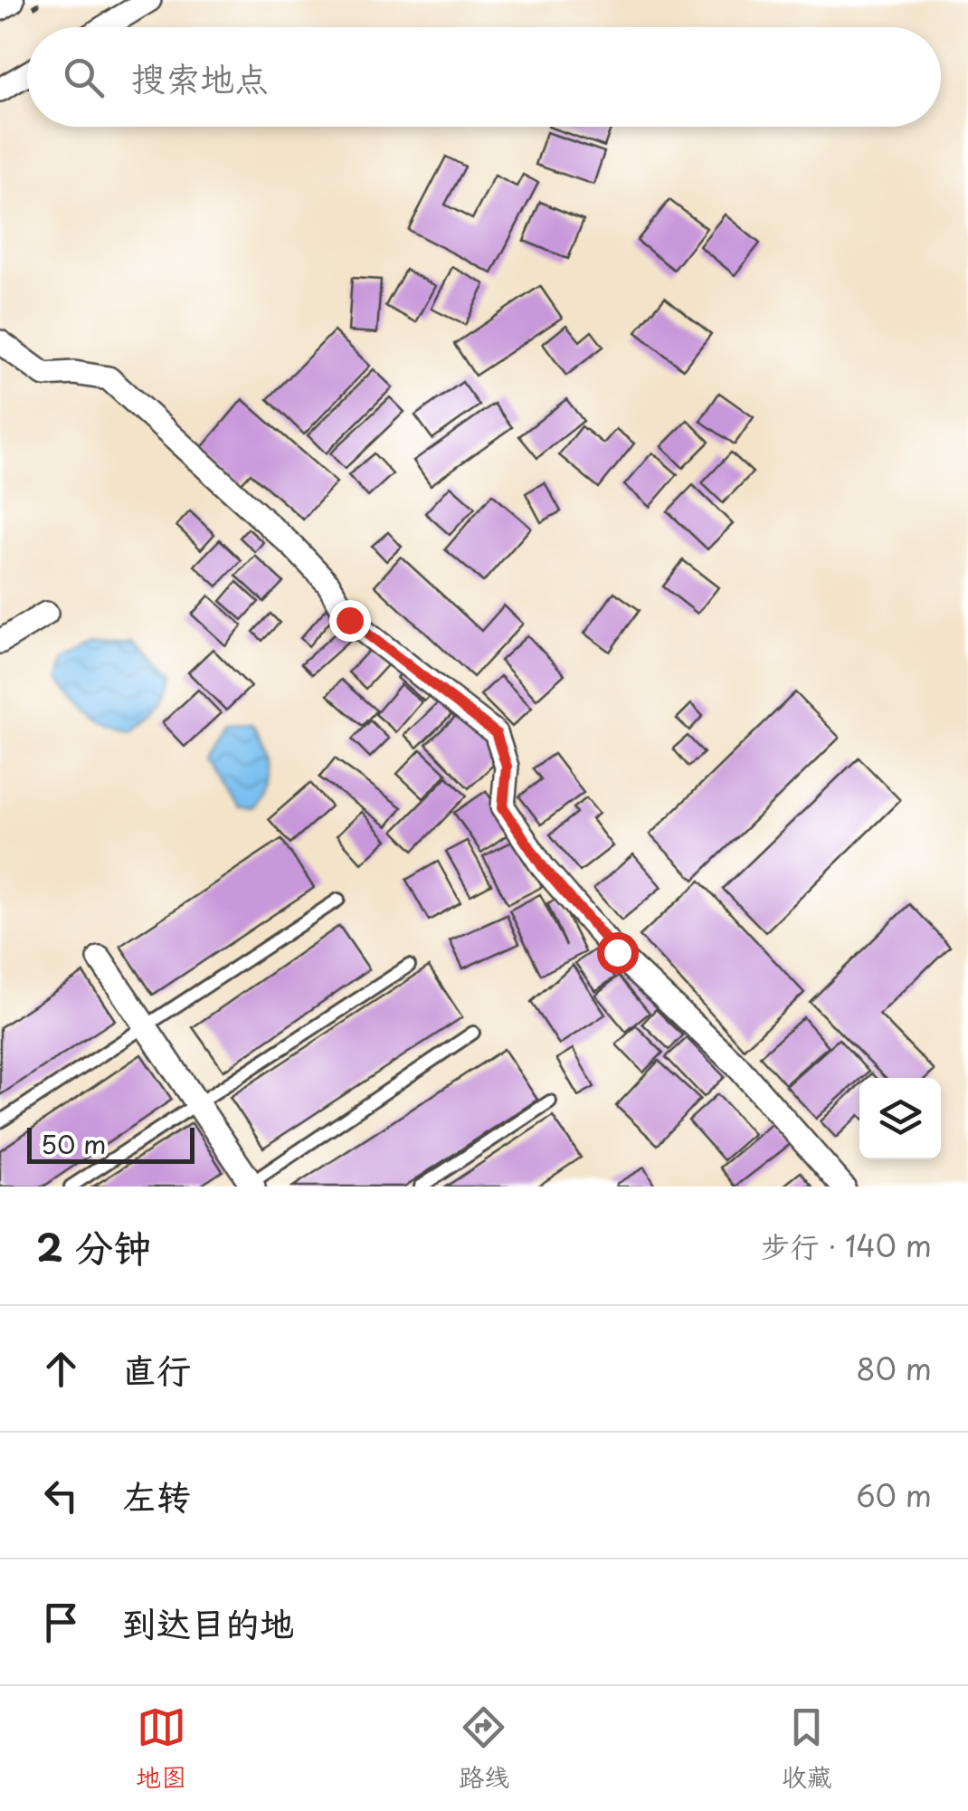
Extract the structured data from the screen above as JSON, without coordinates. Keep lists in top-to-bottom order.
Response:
{
  "scale_bar": "50 m",
  "page": {
    "search": "搜索地点",
    "scale": "50 m",
    "heading": ["2 分钟", "步行 · 140 m"],
    "list": [
      ["直行", "80 m"],
      ["左转", "60 m"],
      "到达目的地"
    ],
    "nav": ["地图", "路线", "收藏"]
  }
}
